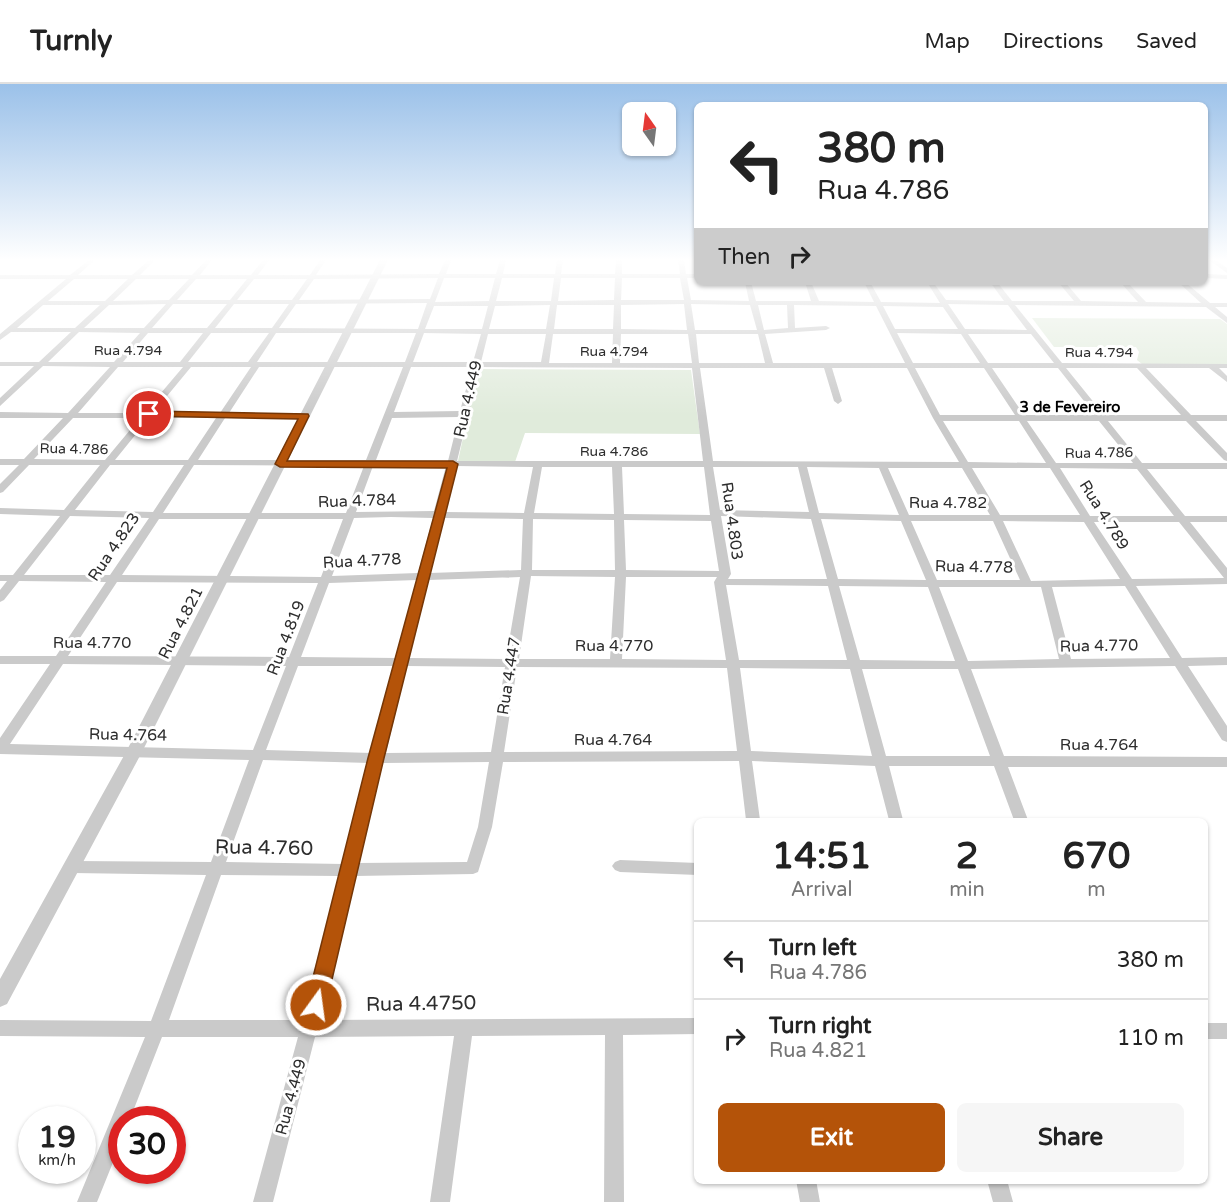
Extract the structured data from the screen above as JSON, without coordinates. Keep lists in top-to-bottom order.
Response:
{
  "streets": {
    "street": [
      "Rua 4.794",
      "Rua 4.449",
      "Rua 4.786",
      "Rua 4.784",
      "Rua 4.782",
      "Rua 4.789",
      "Rua 4.803",
      "Rua 4.823",
      "Rua 4.778",
      "Rua 4.821",
      "Rua 4.819",
      "Rua 4.770",
      "Rua 4.447",
      "Rua 4.764",
      "Rua 4.760",
      "Rua 4.4750"
    ]
  },
  "crossings": [
    ["Rua 4.794", "Rua 4.449"],
    ["Rua 4.794", "Rua 4.789"],
    ["Rua 4.794", "Rua 4.803"],
    ["Rua 4.794", "Rua 4.823"],
    ["Rua 4.794", "Rua 4.821"],
    ["Rua 4.794", "Rua 4.819"],
    ["Rua 4.449", "Rua 4.786"],
    ["Rua 4.449", "Rua 4.784"],
    ["Rua 4.449", "Rua 4.778"],
    ["Rua 4.449", "Rua 4.770"],
    ["Rua 4.449", "Rua 4.764"],
    ["Rua 4.449", "Rua 4.760"],
    ["Rua 4.449", "Rua 4.4750"],
    ["Rua 4.786", "Rua 4.789"],
    ["Rua 4.786", "Rua 4.803"],
    ["Rua 4.786", "Rua 4.823"],
    ["Rua 4.786", "Rua 4.821"],
    ["Rua 4.786", "Rua 4.819"],
    ["Rua 4.786", "Rua 4.447"],
    ["Rua 4.784", "Rua 4.782"],
    ["Rua 4.784", "Rua 4.803"],
    ["Rua 4.784", "Rua 4.823"],
    ["Rua 4.784", "Rua 4.821"],
    ["Rua 4.784", "Rua 4.819"],
    ["Rua 4.784", "Rua 4.447"],
    ["Rua 4.782", "Rua 4.789"],
    ["Rua 4.782", "Rua 4.803"],
    ["Rua 4.789", "Rua 4.778"],
    ["Rua 4.789", "Rua 4.770"],
    ["Rua 4.803", "Rua 4.778"],
    ["Rua 4.803", "Rua 4.770"],
    ["Rua 4.803", "Rua 4.764"],
    ["Rua 4.823", "Rua 4.778"],
    ["Rua 4.823", "Rua 4.770"],
    ["Rua 4.823", "Rua 4.764"],
    ["Rua 4.778", "Rua 4.821"],
    ["Rua 4.778", "Rua 4.819"],
    ["Rua 4.778", "Rua 4.447"],
    ["Rua 4.821", "Rua 4.770"],
    ["Rua 4.821", "Rua 4.764"],
    ["Rua 4.821", "Rua 4.760"],
    ["Rua 4.819", "Rua 4.770"],
    ["Rua 4.819", "Rua 4.764"],
    ["Rua 4.819", "Rua 4.760"],
    ["Rua 4.819", "Rua 4.4750"],
    ["Rua 4.770", "Rua 4.447"],
    ["Rua 4.447", "Rua 4.764"],
    ["Rua 4.447", "Rua 4.760"]
  ],
  "districts": ["3 de Fevereiro"],
  "north": "top",
  "page": {
    "header": "Turnly",
    "nav": ["Map", "Directions", "Saved"],
    "turn": ["380 m", "Rua 4.786"],
    "then": "Then",
    "eta": [
      "14:51",
      "Arrival",
      "2",
      "min",
      "670",
      "m"
    ],
    "list": [
      {
        "name": "Turn left",
        "note": "Rua 4.786",
        "value": "380 m"
      },
      {
        "name": "Turn right",
        "note": "Rua 4.821",
        "value": "110 m"
      }
    ],
    "buttons": ["Exit", "Share"],
    "speed": "19 km/h",
    "limit": "30"
  }
}
